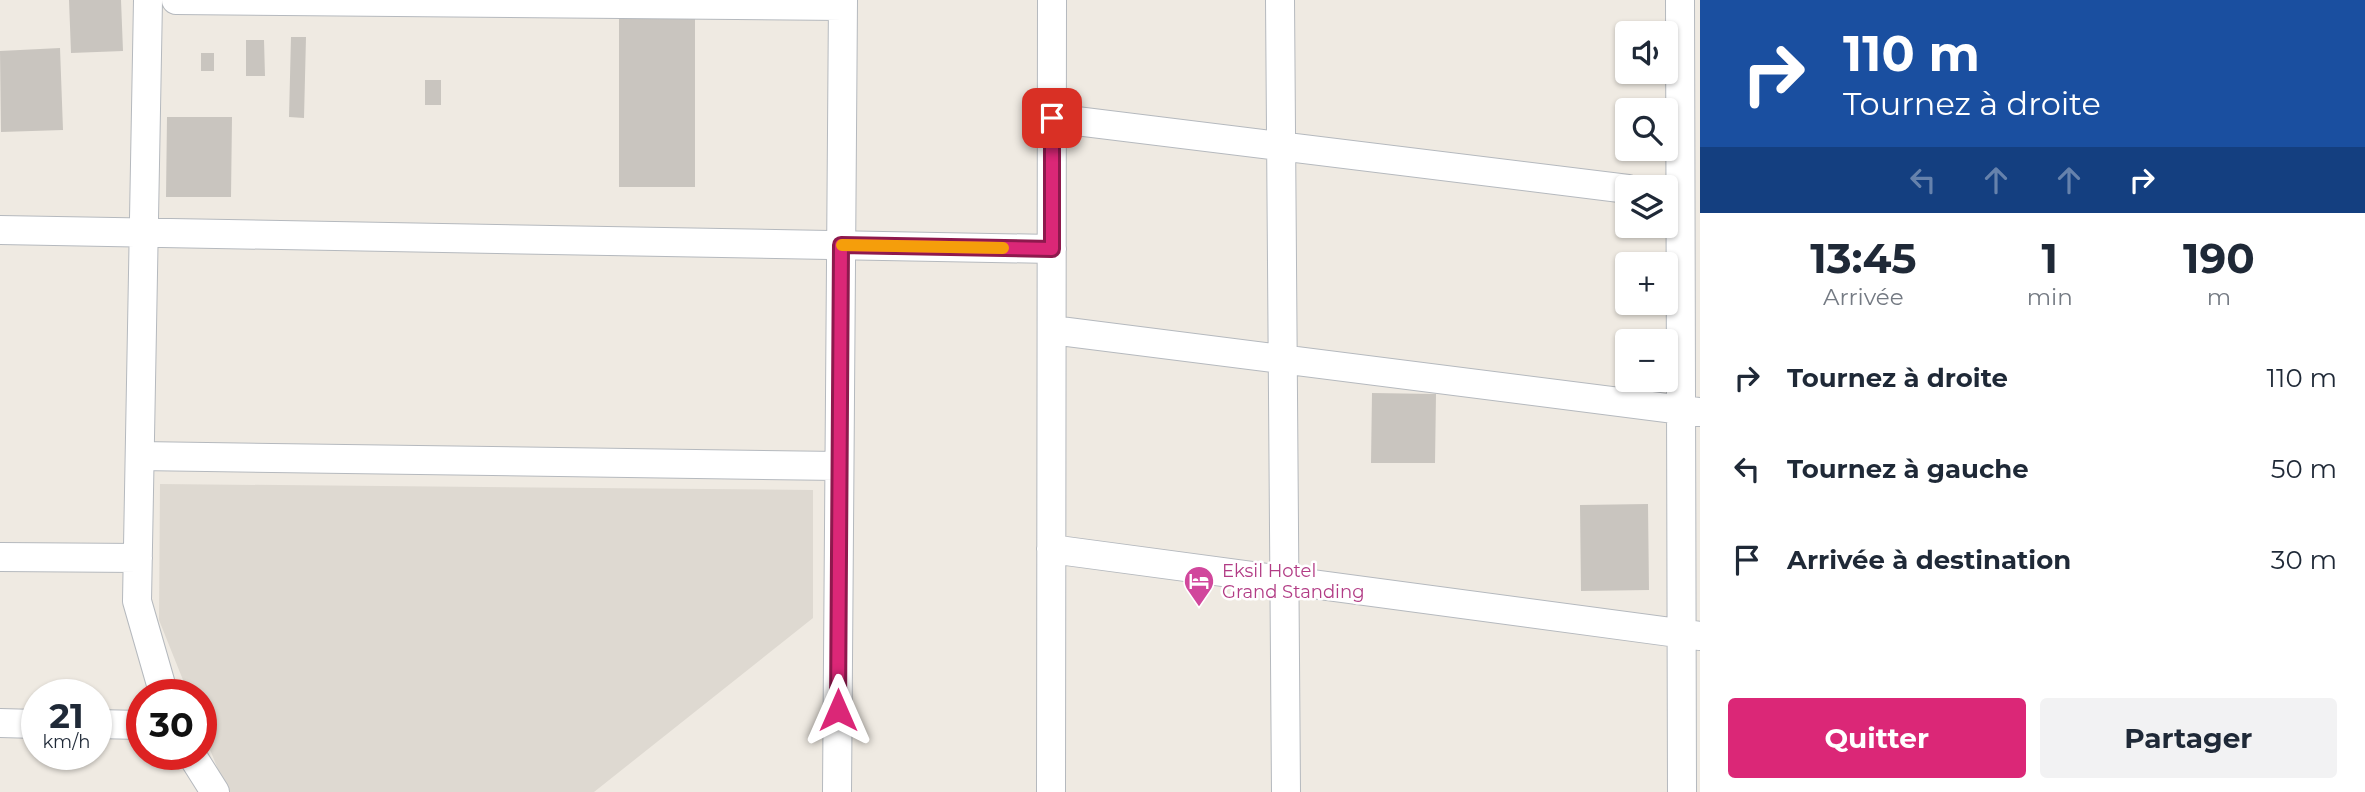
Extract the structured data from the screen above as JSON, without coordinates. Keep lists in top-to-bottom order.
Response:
{
  "places": {
    "hotel": ["Eksil Hotel Grand Standing"]
  },
  "page": {
    "turn": ["110 m", "Tournez à droite"],
    "map_buttons": ["+", "−"],
    "eta": [
      "13:45",
      "Arrivée",
      "1",
      "min",
      "190",
      "m"
    ],
    "list": [
      {
        "name": "Tournez à droite",
        "value": "110 m"
      },
      {
        "name": "Tournez à gauche",
        "value": "50 m"
      },
      {
        "name": "Arrivée à destination",
        "value": "30 m"
      }
    ],
    "speed": "21 km/h",
    "limit": "30",
    "buttons": ["Quitter", "Partager"]
  }
}
